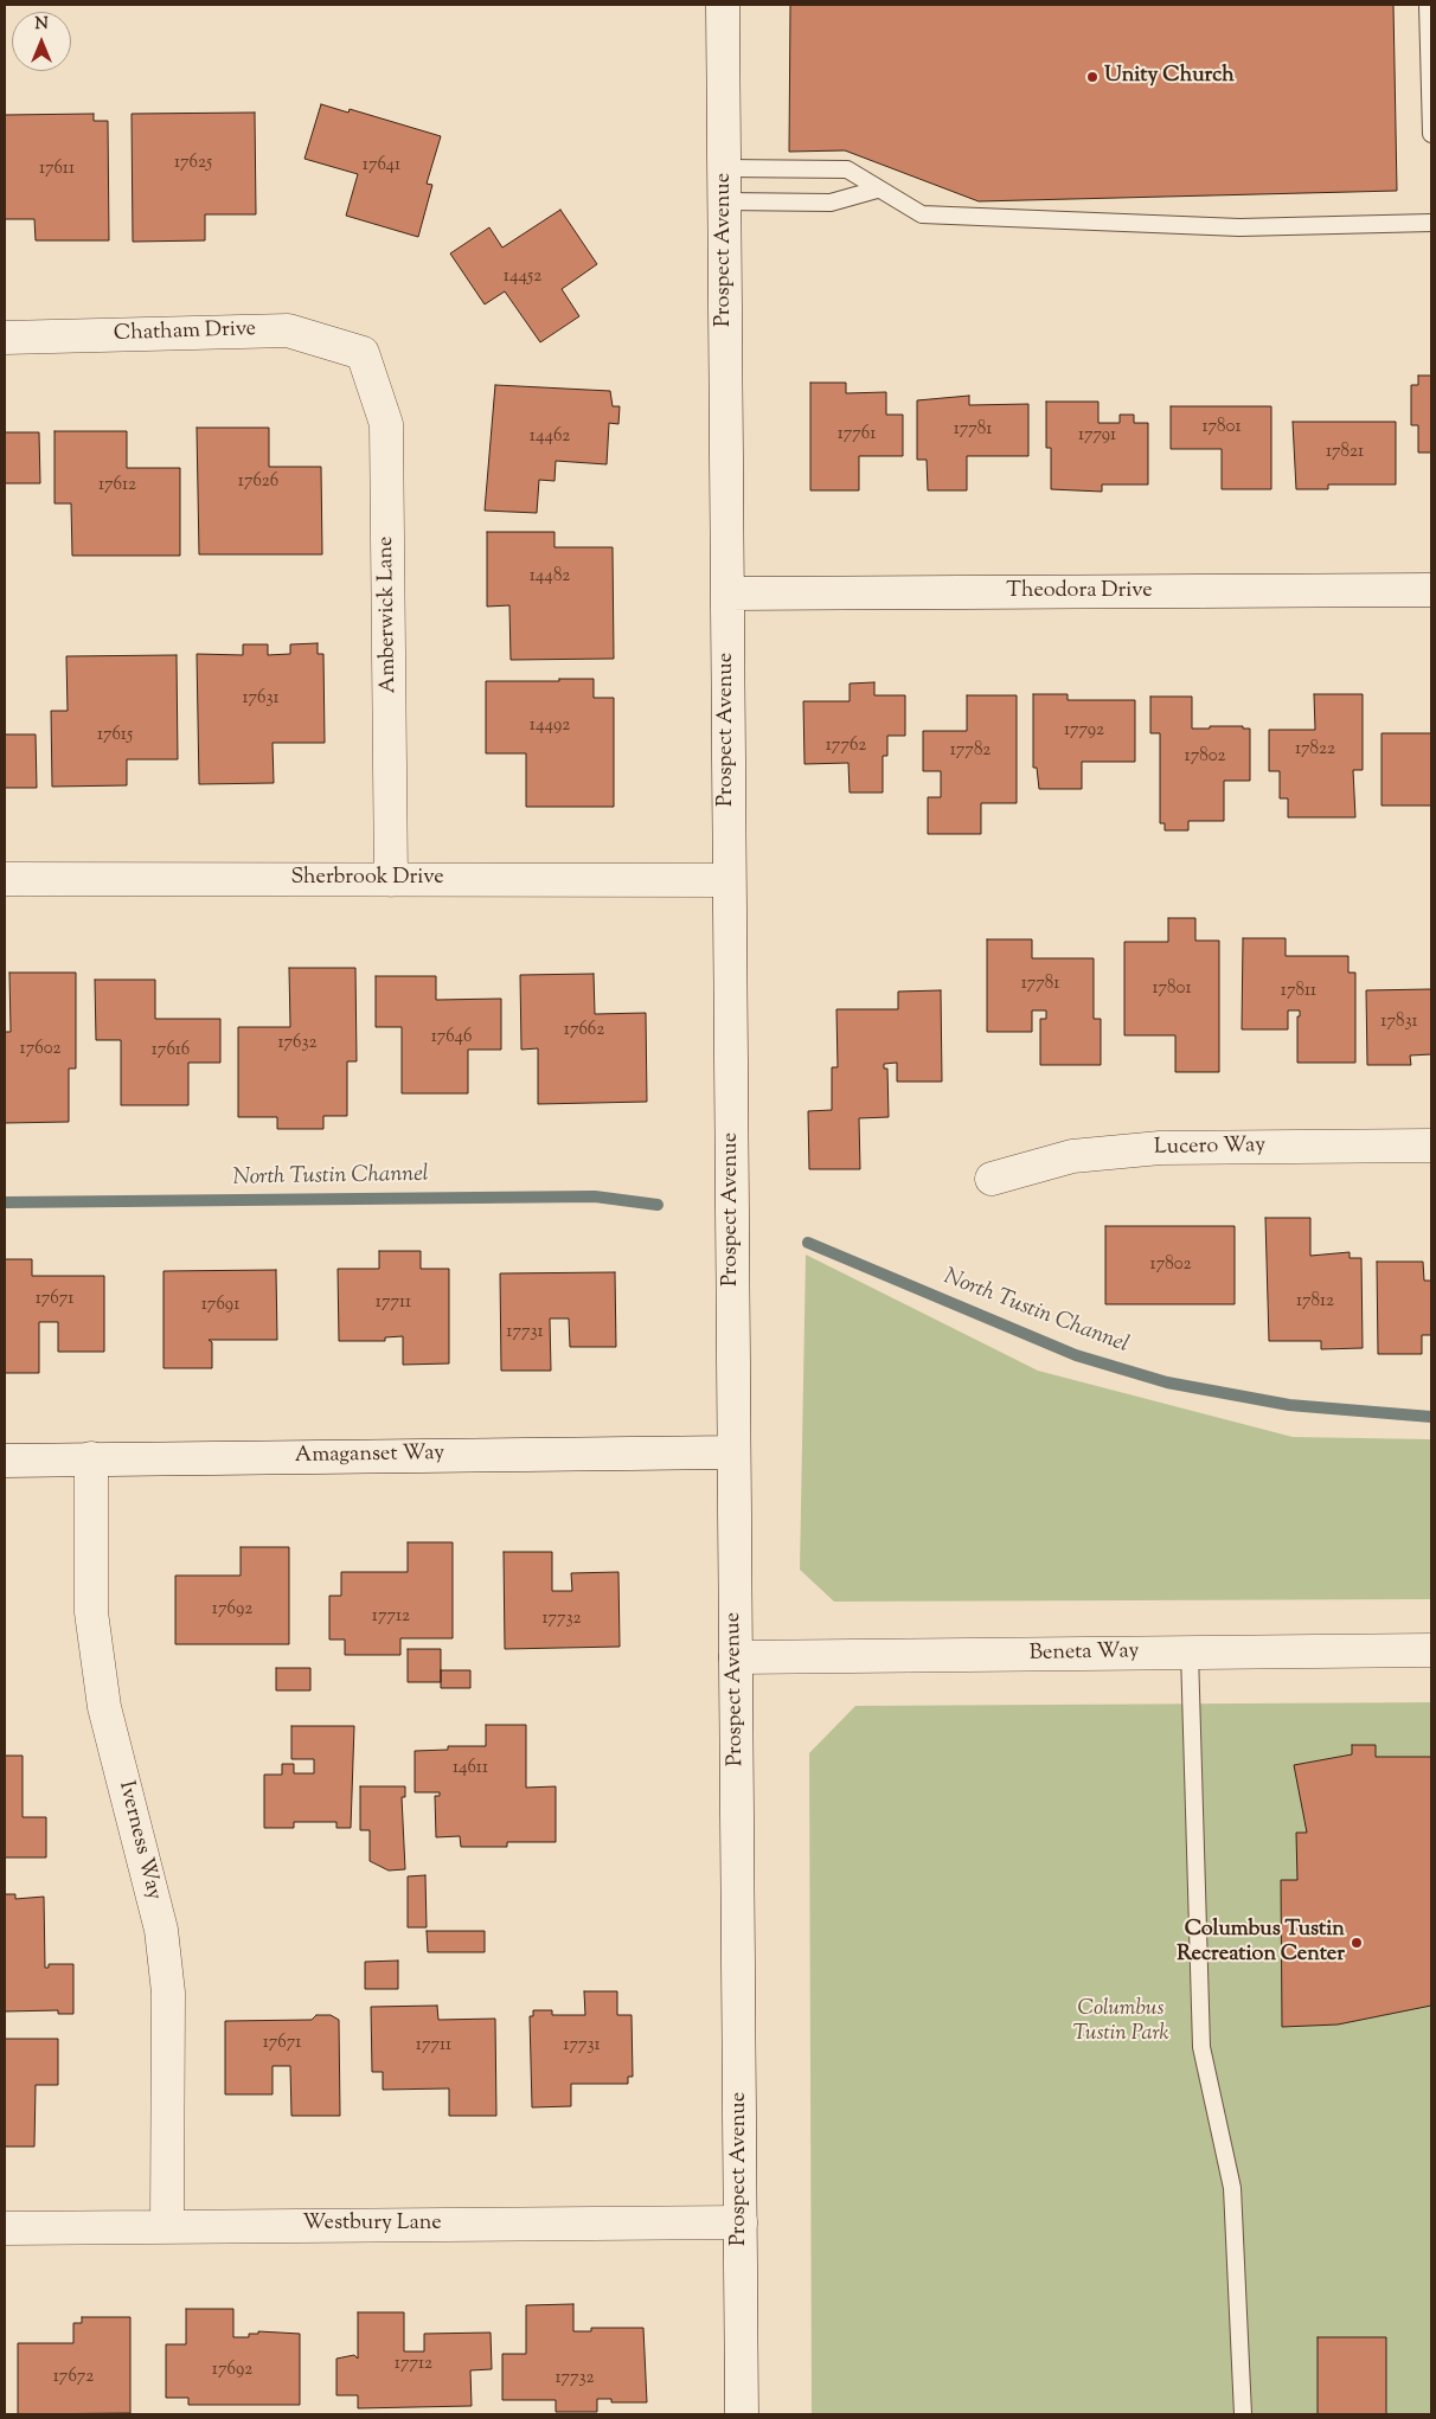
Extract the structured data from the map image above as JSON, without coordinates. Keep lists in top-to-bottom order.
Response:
{
  "streets": {
    "street": [
      "Prospect Avenue",
      "Chatham Drive",
      "Theodora Drive",
      "Amberwick Lane",
      "Sherbrook Drive",
      "Lucero Way",
      "Amaganset Way",
      "Beneta Way",
      "Iverness Way",
      "Westbury Lane"
    ]
  },
  "crossings": [
    ["Prospect Avenue", "Theodora Drive"],
    ["Prospect Avenue", "Sherbrook Drive"],
    ["Prospect Avenue", "Amaganset Way"],
    ["Prospect Avenue", "Beneta Way"],
    ["Prospect Avenue", "Westbury Lane"],
    ["Chatham Drive", "Amberwick Lane"],
    ["Amberwick Lane", "Sherbrook Drive"],
    ["Amaganset Way", "Iverness Way"],
    ["Iverness Way", "Westbury Lane"]
  ],
  "water": ["North Tustin Channel"],
  "parks": ["Columbus Tustin Park"],
  "places": ["Unity Church", "Columbus Tustin Recreation Center"],
  "house_numbers": [
    "17625",
    "17641",
    "17611",
    "14452",
    "17801",
    "17781",
    "17761",
    "17791",
    "14462",
    "17821",
    "17626",
    "17612",
    "14482",
    "17631",
    "14492",
    "17792",
    "17615",
    "17762",
    "17822",
    "17782",
    "17802",
    "17781",
    "17801",
    "17811",
    "17831",
    "17662",
    "17646",
    "17632",
    "17602",
    "17616",
    "17802",
    "17671",
    "17812",
    "17711",
    "17691",
    "17731",
    "17692",
    "17712",
    "17732",
    "14611",
    "17671",
    "17711",
    "17731",
    "17712",
    "17692",
    "17672",
    "17732"
  ],
  "north": "top"
}
